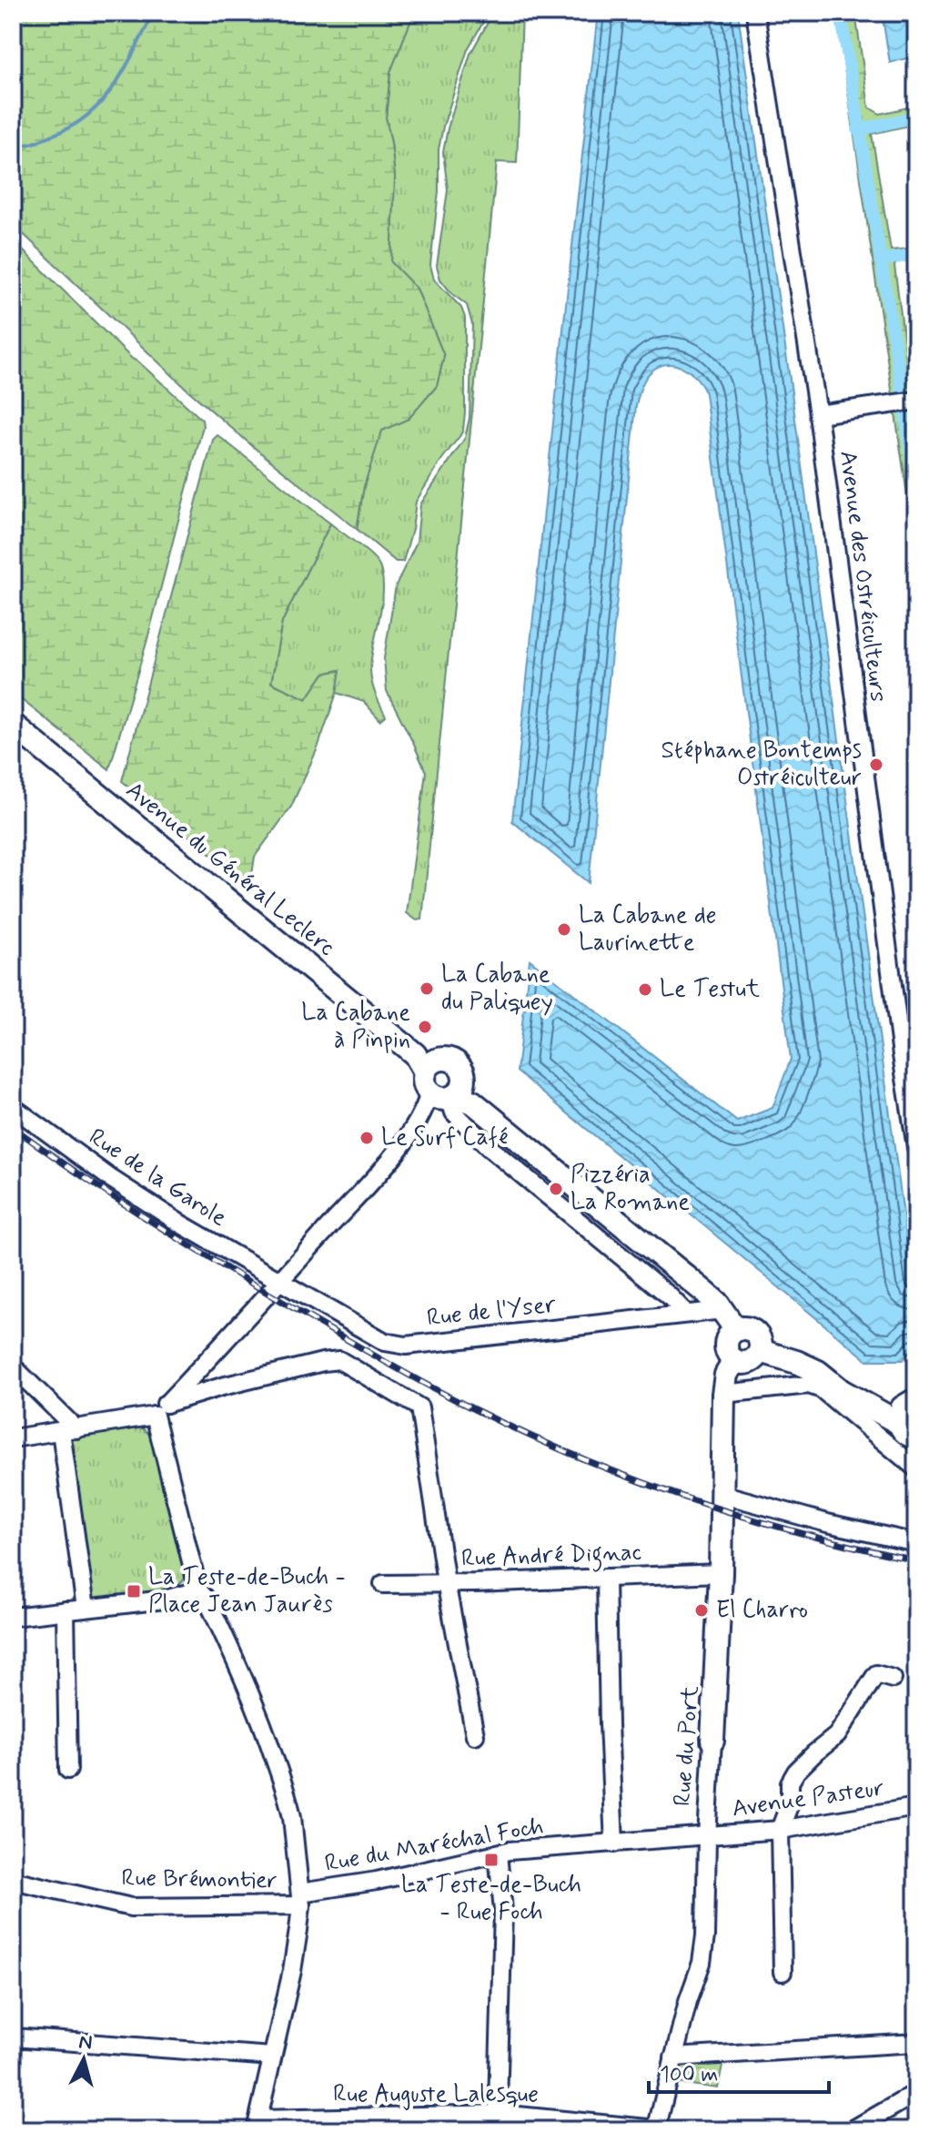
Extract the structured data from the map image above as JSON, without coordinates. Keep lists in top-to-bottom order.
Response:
{
  "streets": {
    "main road": ["Avenue du Général Leclerc", "Rue du Port"],
    "street": [
      "Avenue des Ostréiculteurs",
      "Rue de la Garole",
      "Rue de l'Yser",
      "Rue André Dignac",
      "Avenue Pasteur",
      "Rue du Maréchal Foch",
      "Rue Brémontier",
      "Rue Auguste Lalesque"
    ]
  },
  "crossings": [
    ["Avenue du Général Leclerc", "Rue de l'Yser"],
    ["Avenue du Général Leclerc", "Rue du Port"],
    ["Rue de la Garole", "Rue de l'Yser"],
    ["Rue André Dignac", "Rue du Port"],
    ["Rue du Port", "Avenue Pasteur"],
    ["Rue du Port", "Rue du Maréchal Foch"],
    ["Rue du Port", "Rue Auguste Lalesque"],
    ["Avenue Pasteur", "Rue du Maréchal Foch"],
    ["Rue du Maréchal Foch", "Rue Brémontier"]
  ],
  "places": {
    "other": [
      "Stéphane Bontemps Ostréiculteur",
      "La Cabane de Laurinette",
      "La Cabane du Paliquey",
      "Le Testut",
      "La Cabane à Pinpin",
      "Le Surf Café",
      "Pizzéria La Romane",
      "El Charro"
    ],
    "transit": ["La Teste-de-Buch - Place Jean Jaurès", "La Teste-de-Buch - Rue Foch"]
  },
  "scale_bar": "100 m",
  "north": "top"
}
